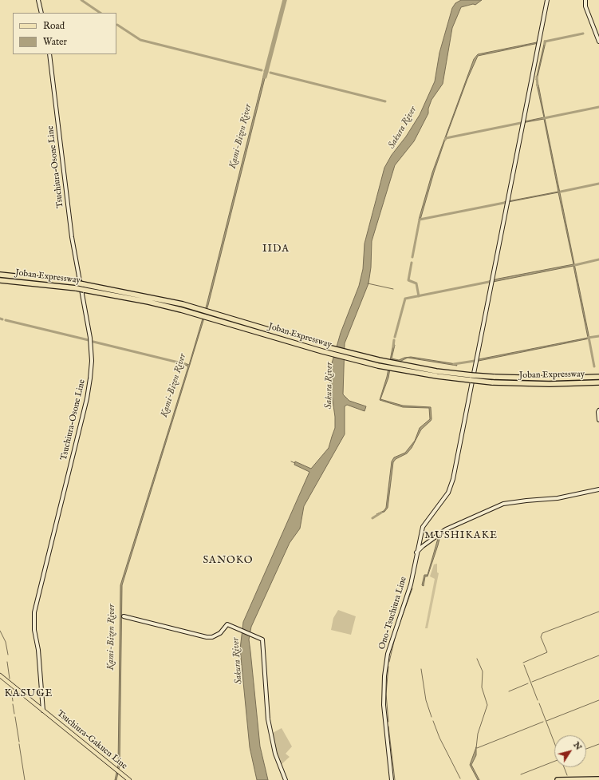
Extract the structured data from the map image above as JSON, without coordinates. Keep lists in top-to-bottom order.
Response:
{
  "streets": {
    "highway": ["Joban Expressway"],
    "main road": ["Tsuchiura-Osone Line", "Ono-Tsuchiura Line", "Tsuchiura-Gakuen Line"]
  },
  "crossings": [
    ["Tsuchiura-Osone Line", "Tsuchiura-Gakuen Line"]
  ],
  "districts": [
    "IIDA",
    "MUSHIKAKE",
    "SANOKO",
    "KASUGE"
  ],
  "water": ["Sakura River", "Kami-Bizen River"],
  "legend": ["Road", "Water"],
  "north": "top right"
}
